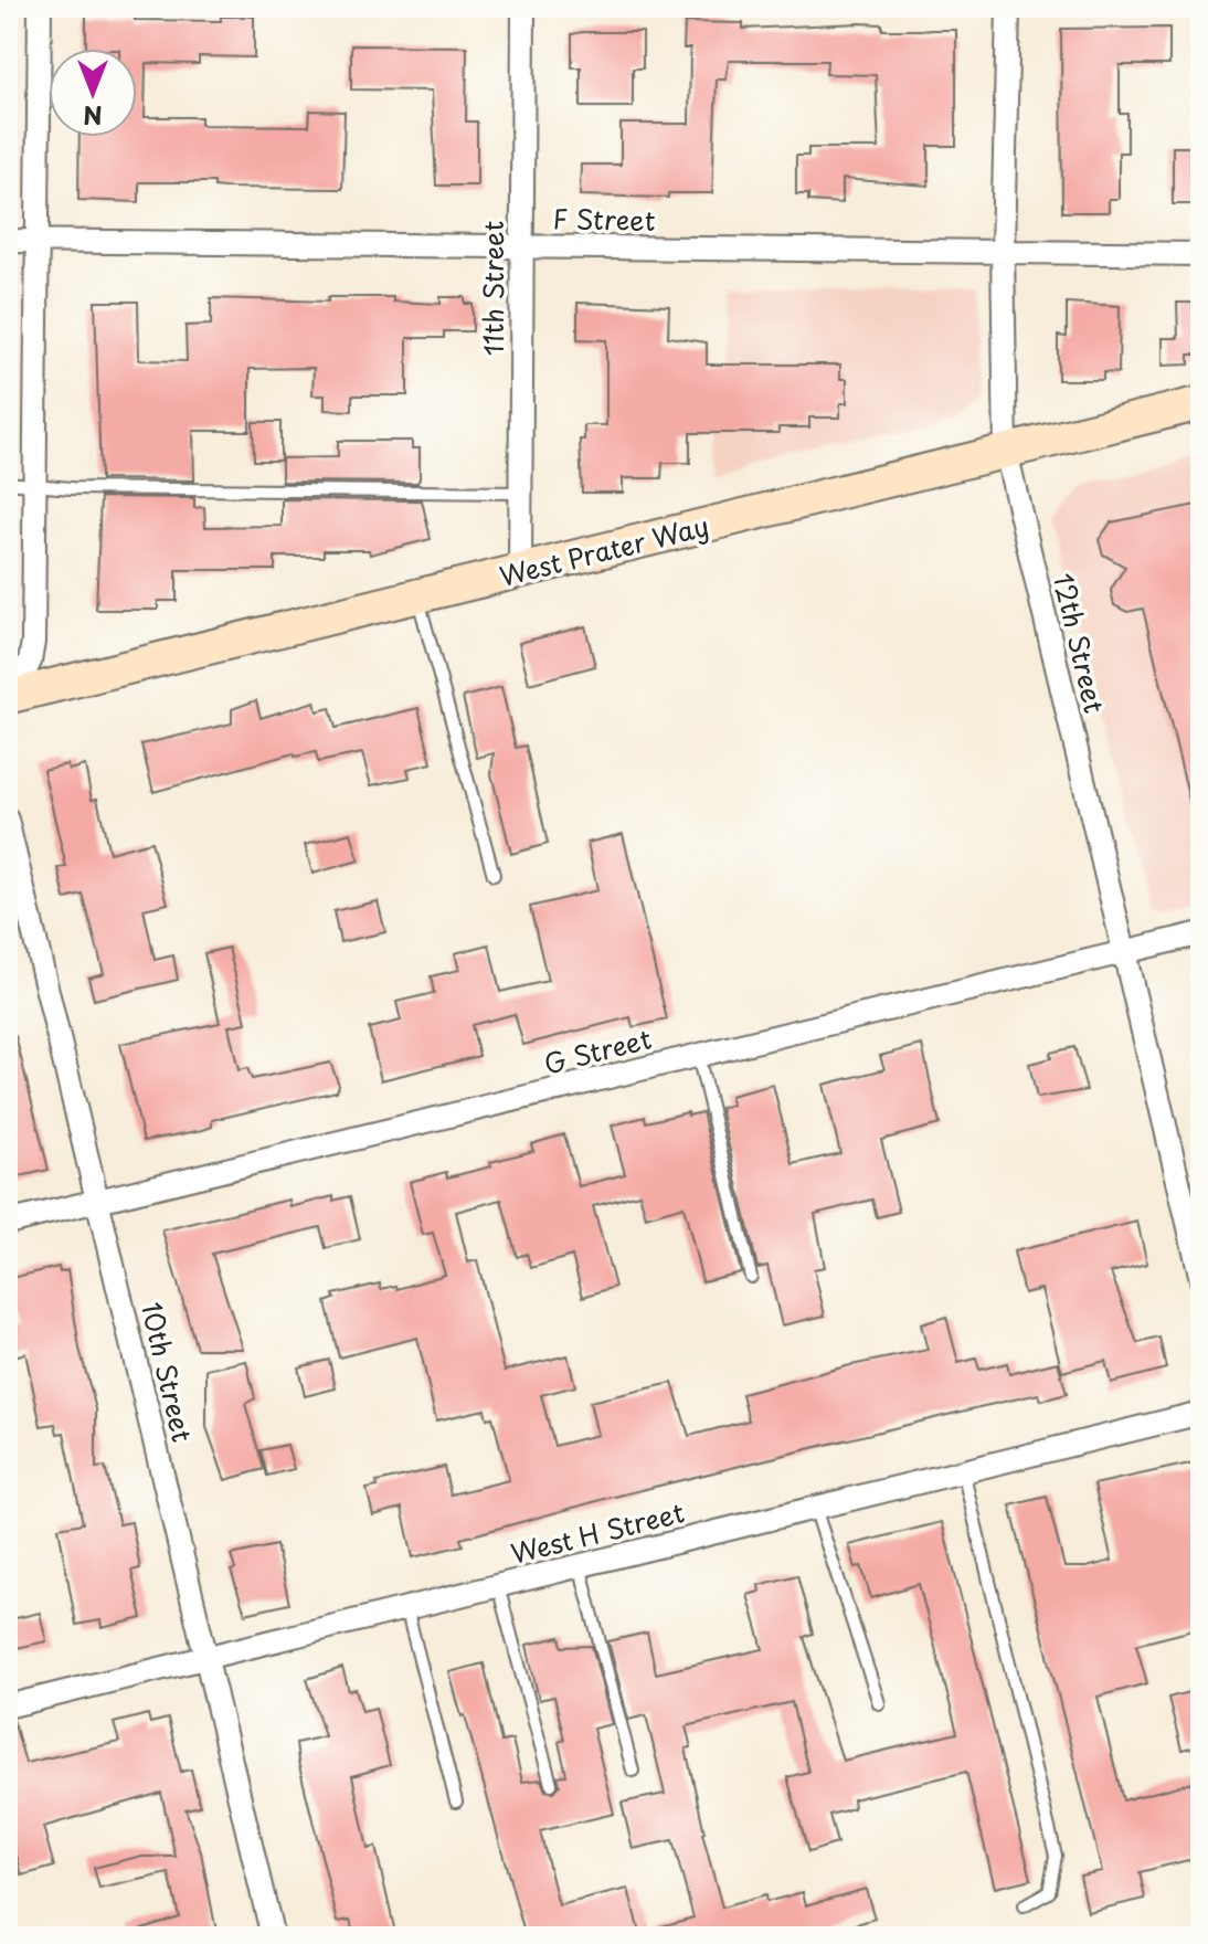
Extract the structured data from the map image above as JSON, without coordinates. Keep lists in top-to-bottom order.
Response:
{
  "streets": {
    "main road": ["West Prater Way"],
    "street": [
      "F Street",
      "11th Street",
      "12th Street",
      "G Street",
      "10th Street",
      "West H Street"
    ]
  },
  "crossings": [
    ["F Street", "11th Street"],
    ["F Street", "12th Street"],
    ["11th Street", "West Prater Way"],
    ["West Prater Way", "12th Street"],
    ["12th Street", "G Street"],
    ["G Street", "10th Street"],
    ["10th Street", "West H Street"]
  ],
  "north": "bottom"
}
